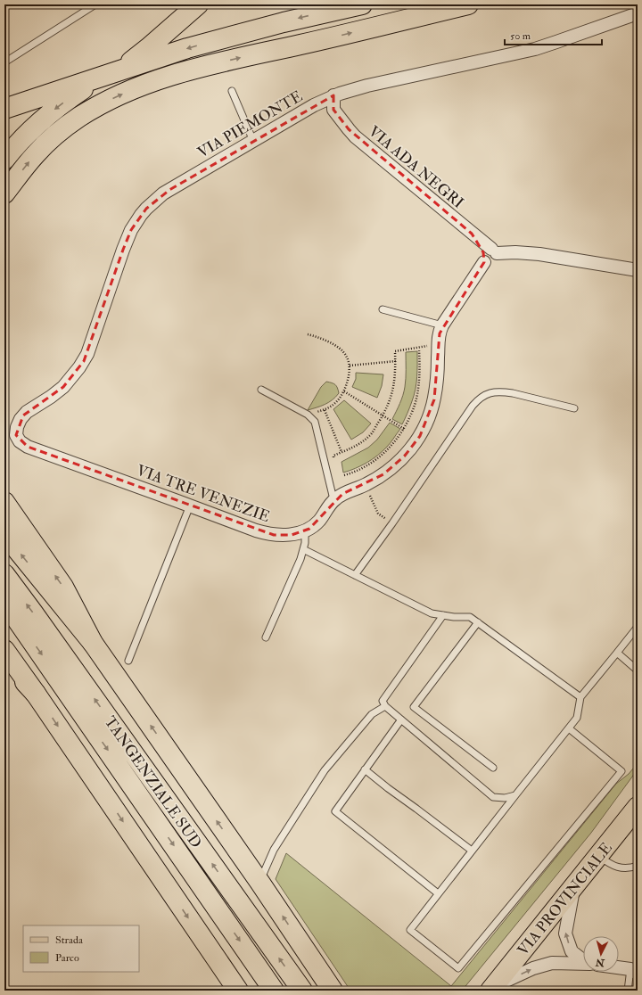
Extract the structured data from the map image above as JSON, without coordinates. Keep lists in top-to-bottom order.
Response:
{
  "streets": {
    "main road": ["TANGENZIALE SUD", "VIA PROVINCIALE"],
    "street": ["VIA PIEMONTE", "VIA ADA NEGRI", "VIA TRE VENEZIE"]
  },
  "crossings": [
    ["VIA PIEMONTE", "VIA ADA NEGRI"],
    ["VIA PIEMONTE", "VIA TRE VENEZIE"]
  ],
  "legend": ["Strada", "Parco"],
  "scale_bar": "50 m",
  "north": "bottom"
}
